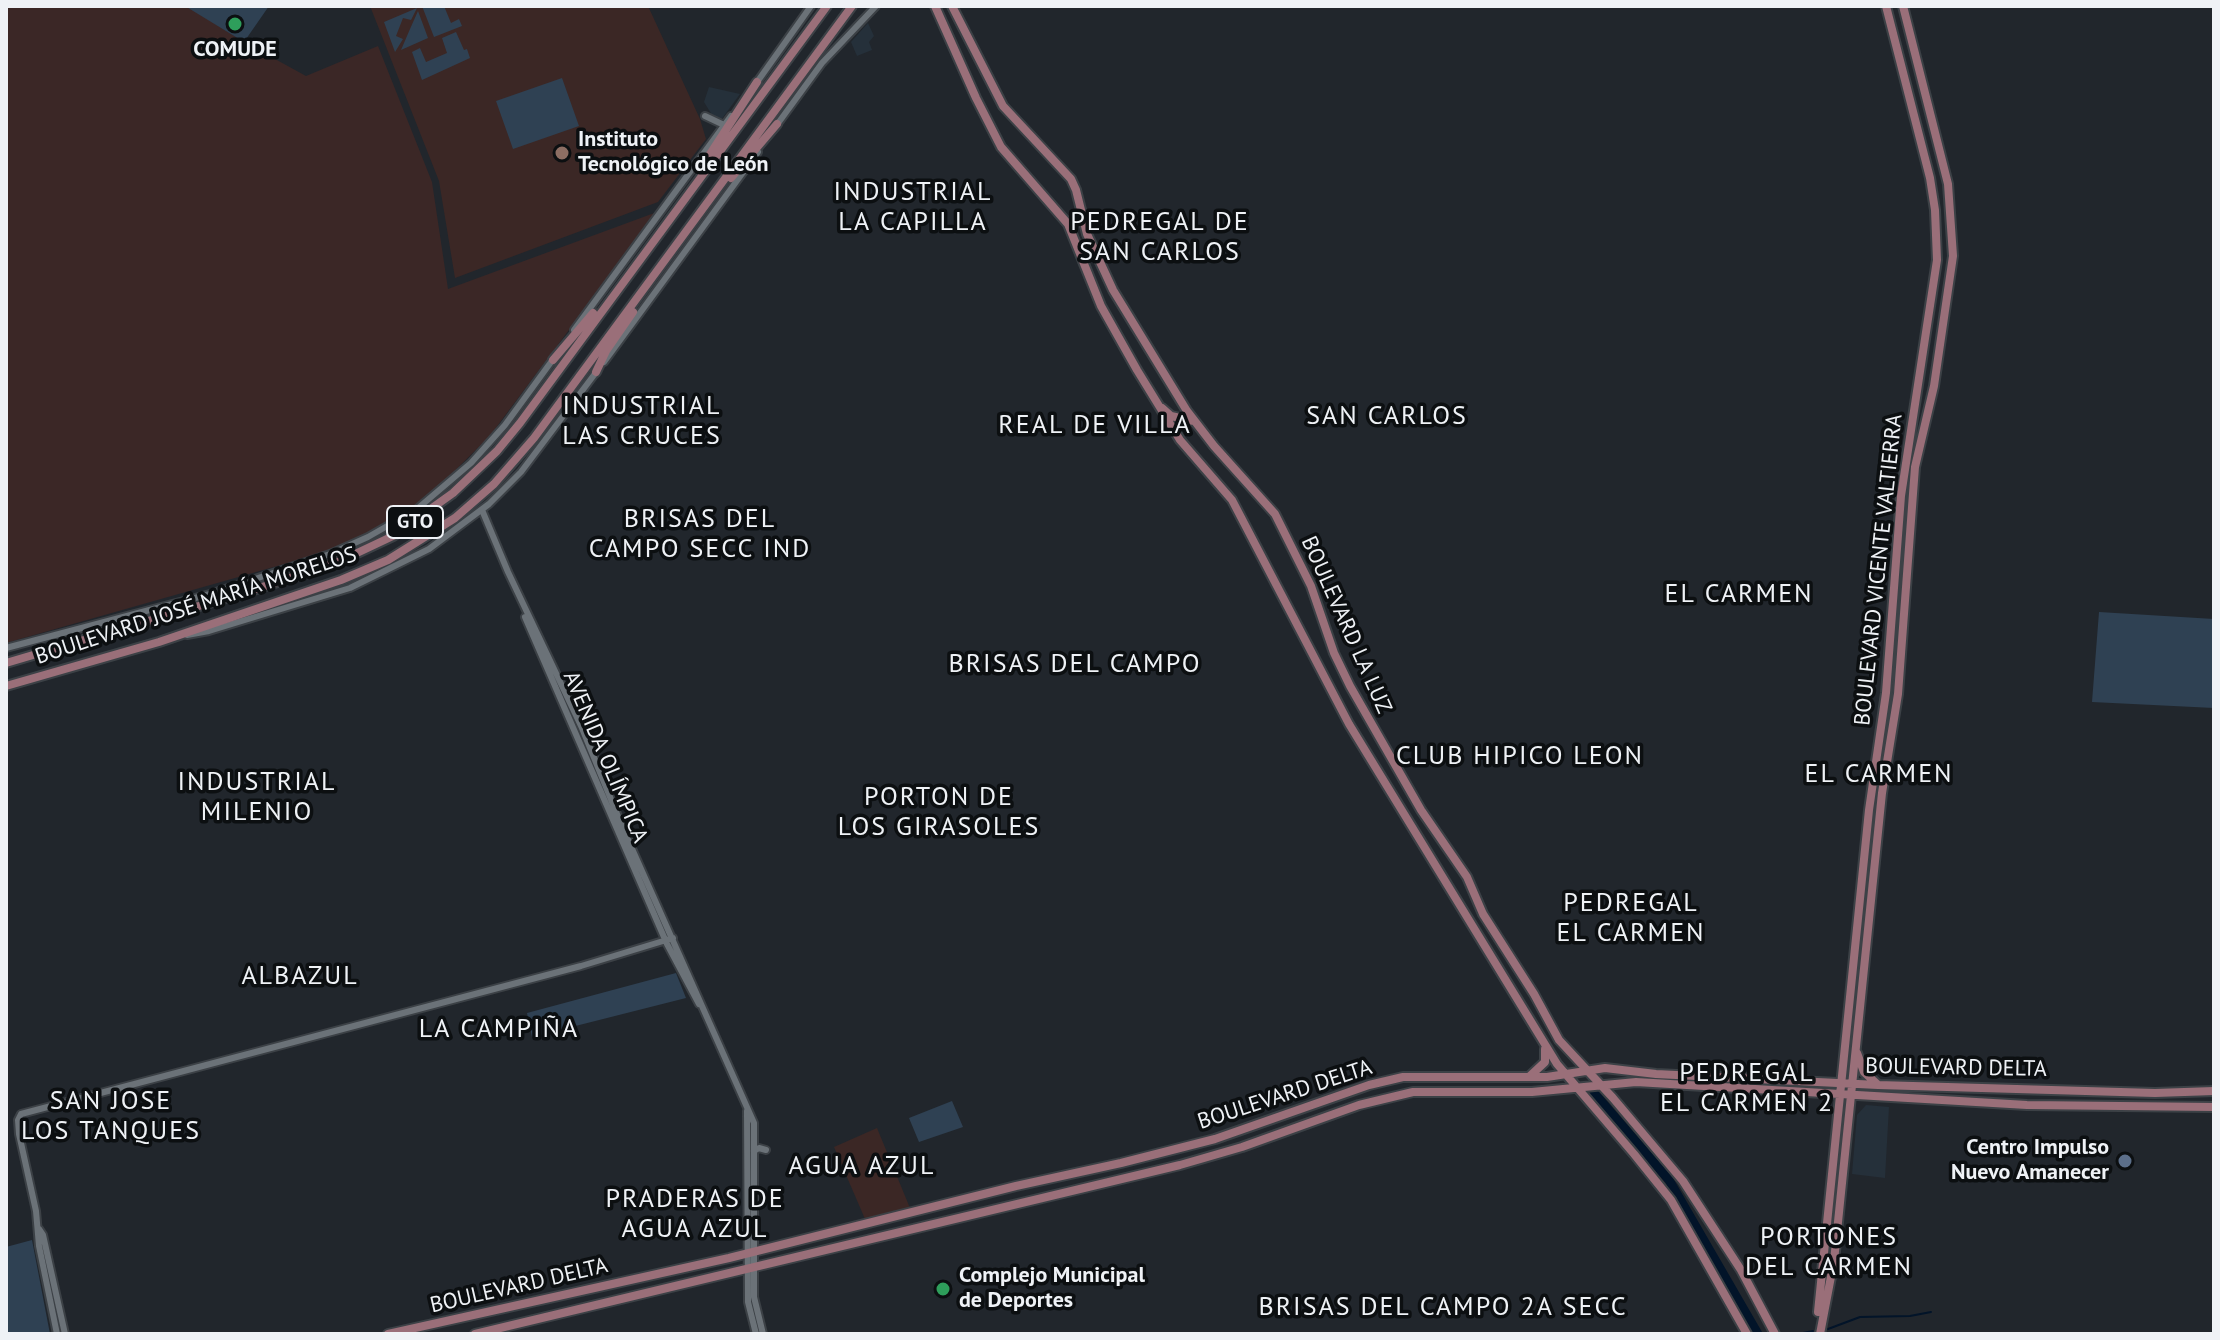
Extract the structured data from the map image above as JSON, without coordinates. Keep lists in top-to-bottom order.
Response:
{
  "streets": {
    "main road": [
      "GTO",
      "BOULEVARD VICENTE VALTIERRA",
      "BOULEVARD JOSÉ MARÍA MORELOS",
      "BOULEVARD LA LUZ",
      "BOULEVARD DELTA"
    ],
    "street": ["AVENIDA OLÍMPICA"]
  },
  "crossings": [
    ["BOULEVARD VICENTE VALTIERRA", "BOULEVARD DELTA"],
    ["BOULEVARD LA LUZ", "BOULEVARD DELTA"],
    ["AVENIDA OLÍMPICA", "BOULEVARD DELTA"]
  ],
  "districts": [
    "INDUSTRIAL LA CAPILLA",
    "PEDREGAL DE SAN CARLOS",
    "INDUSTRIAL LAS CRUCES",
    "SAN CARLOS",
    "REAL DE VILLA",
    "BRISAS DEL CAMPO SECC IND",
    "EL CARMEN",
    "BRISAS DEL CAMPO",
    "CLUB HIPICO LEON",
    "EL CARMEN",
    "INDUSTRIAL MILENIO",
    "PORTON DE LOS GIRASOLES",
    "PEDREGAL EL CARMEN",
    "ALBAZUL",
    "LA CAMPIÑA",
    "PEDREGAL EL CARMEN 2",
    "SAN JOSE LOS TANQUES",
    "AGUA AZUL",
    "PRADERAS DE AGUA AZUL",
    "PORTONES DEL CARMEN",
    "BRISAS DEL CAMPO 2A SECC"
  ],
  "places": [
    "COMUDE",
    "Instituto Tecnológico de León",
    "Centro Impulso Nuevo Amanecer",
    "Complejo Municipal de Deportes"
  ]
}
